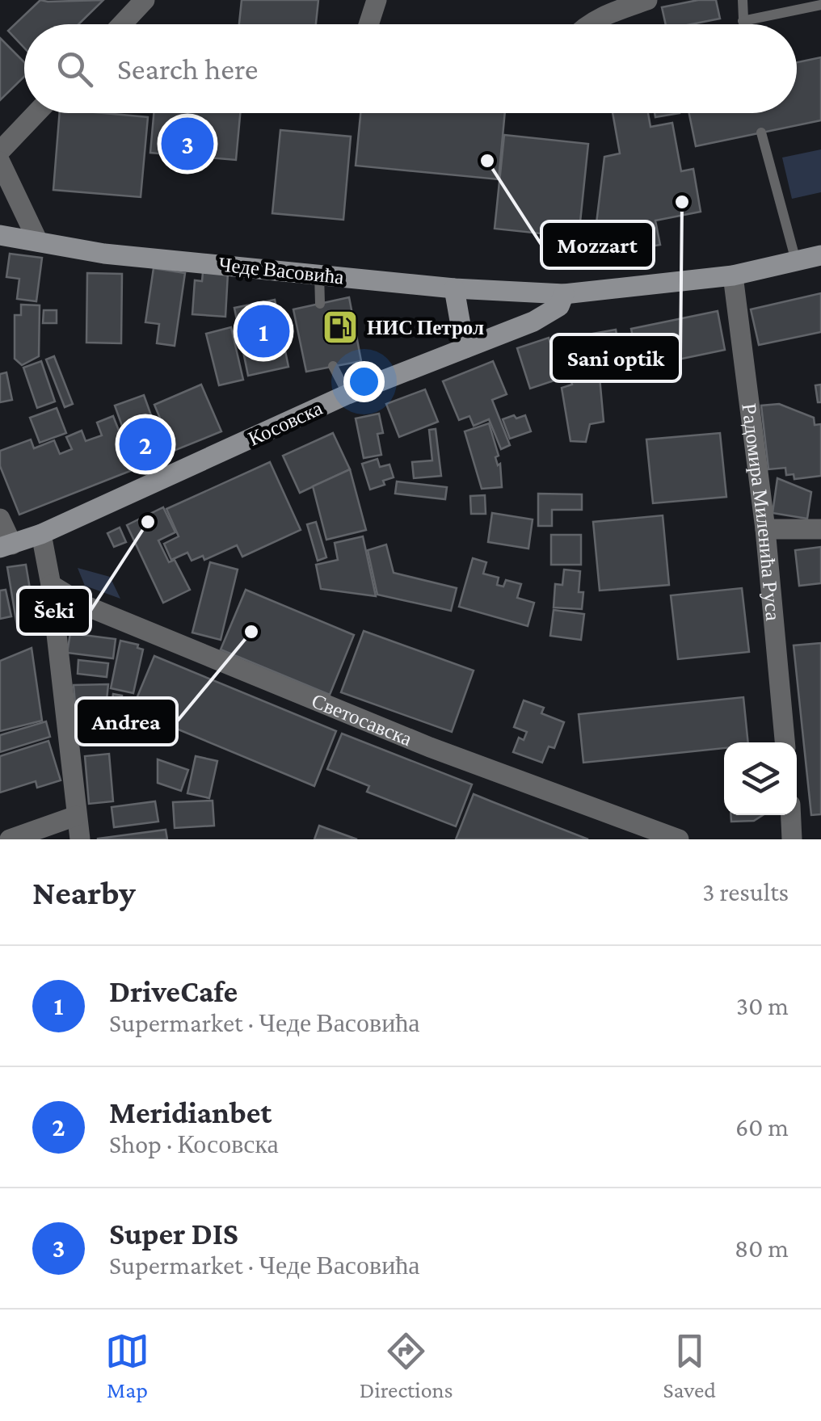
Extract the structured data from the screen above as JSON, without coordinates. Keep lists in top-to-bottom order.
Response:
{
  "streets": {
    "main road": ["Чеде Васовића", "Косовска"],
    "street": ["Радомира Миленића Руса", "Светосавска"]
  },
  "crossings": [
    ["Чеде Васовића", "Косовска"],
    ["Чеде Васовића", "Радомира Миленића Руса"]
  ],
  "places": {
    "other": [
      "Mozzart",
      "Sani optik",
      "Šeki",
      "Andrea"
    ],
    "fuel station": ["НИС Петрол"]
  },
  "page": {
    "search": "Search here",
    "pins": ["3", "1", "2"],
    "heading": ["Nearby", "3 results"],
    "list": [
      {
        "mark": "1",
        "name": "DriveCafe",
        "note": "Supermarket · Чеде Васовића",
        "value": "30 m"
      },
      {
        "mark": "2",
        "name": "Meridianbet",
        "note": "Shop · Косовска",
        "value": "60 m"
      },
      {
        "mark": "3",
        "name": "Super DIS",
        "note": "Supermarket · Чеде Васовића",
        "value": "80 m"
      }
    ],
    "nav": ["Map", "Directions", "Saved"]
  }
}
